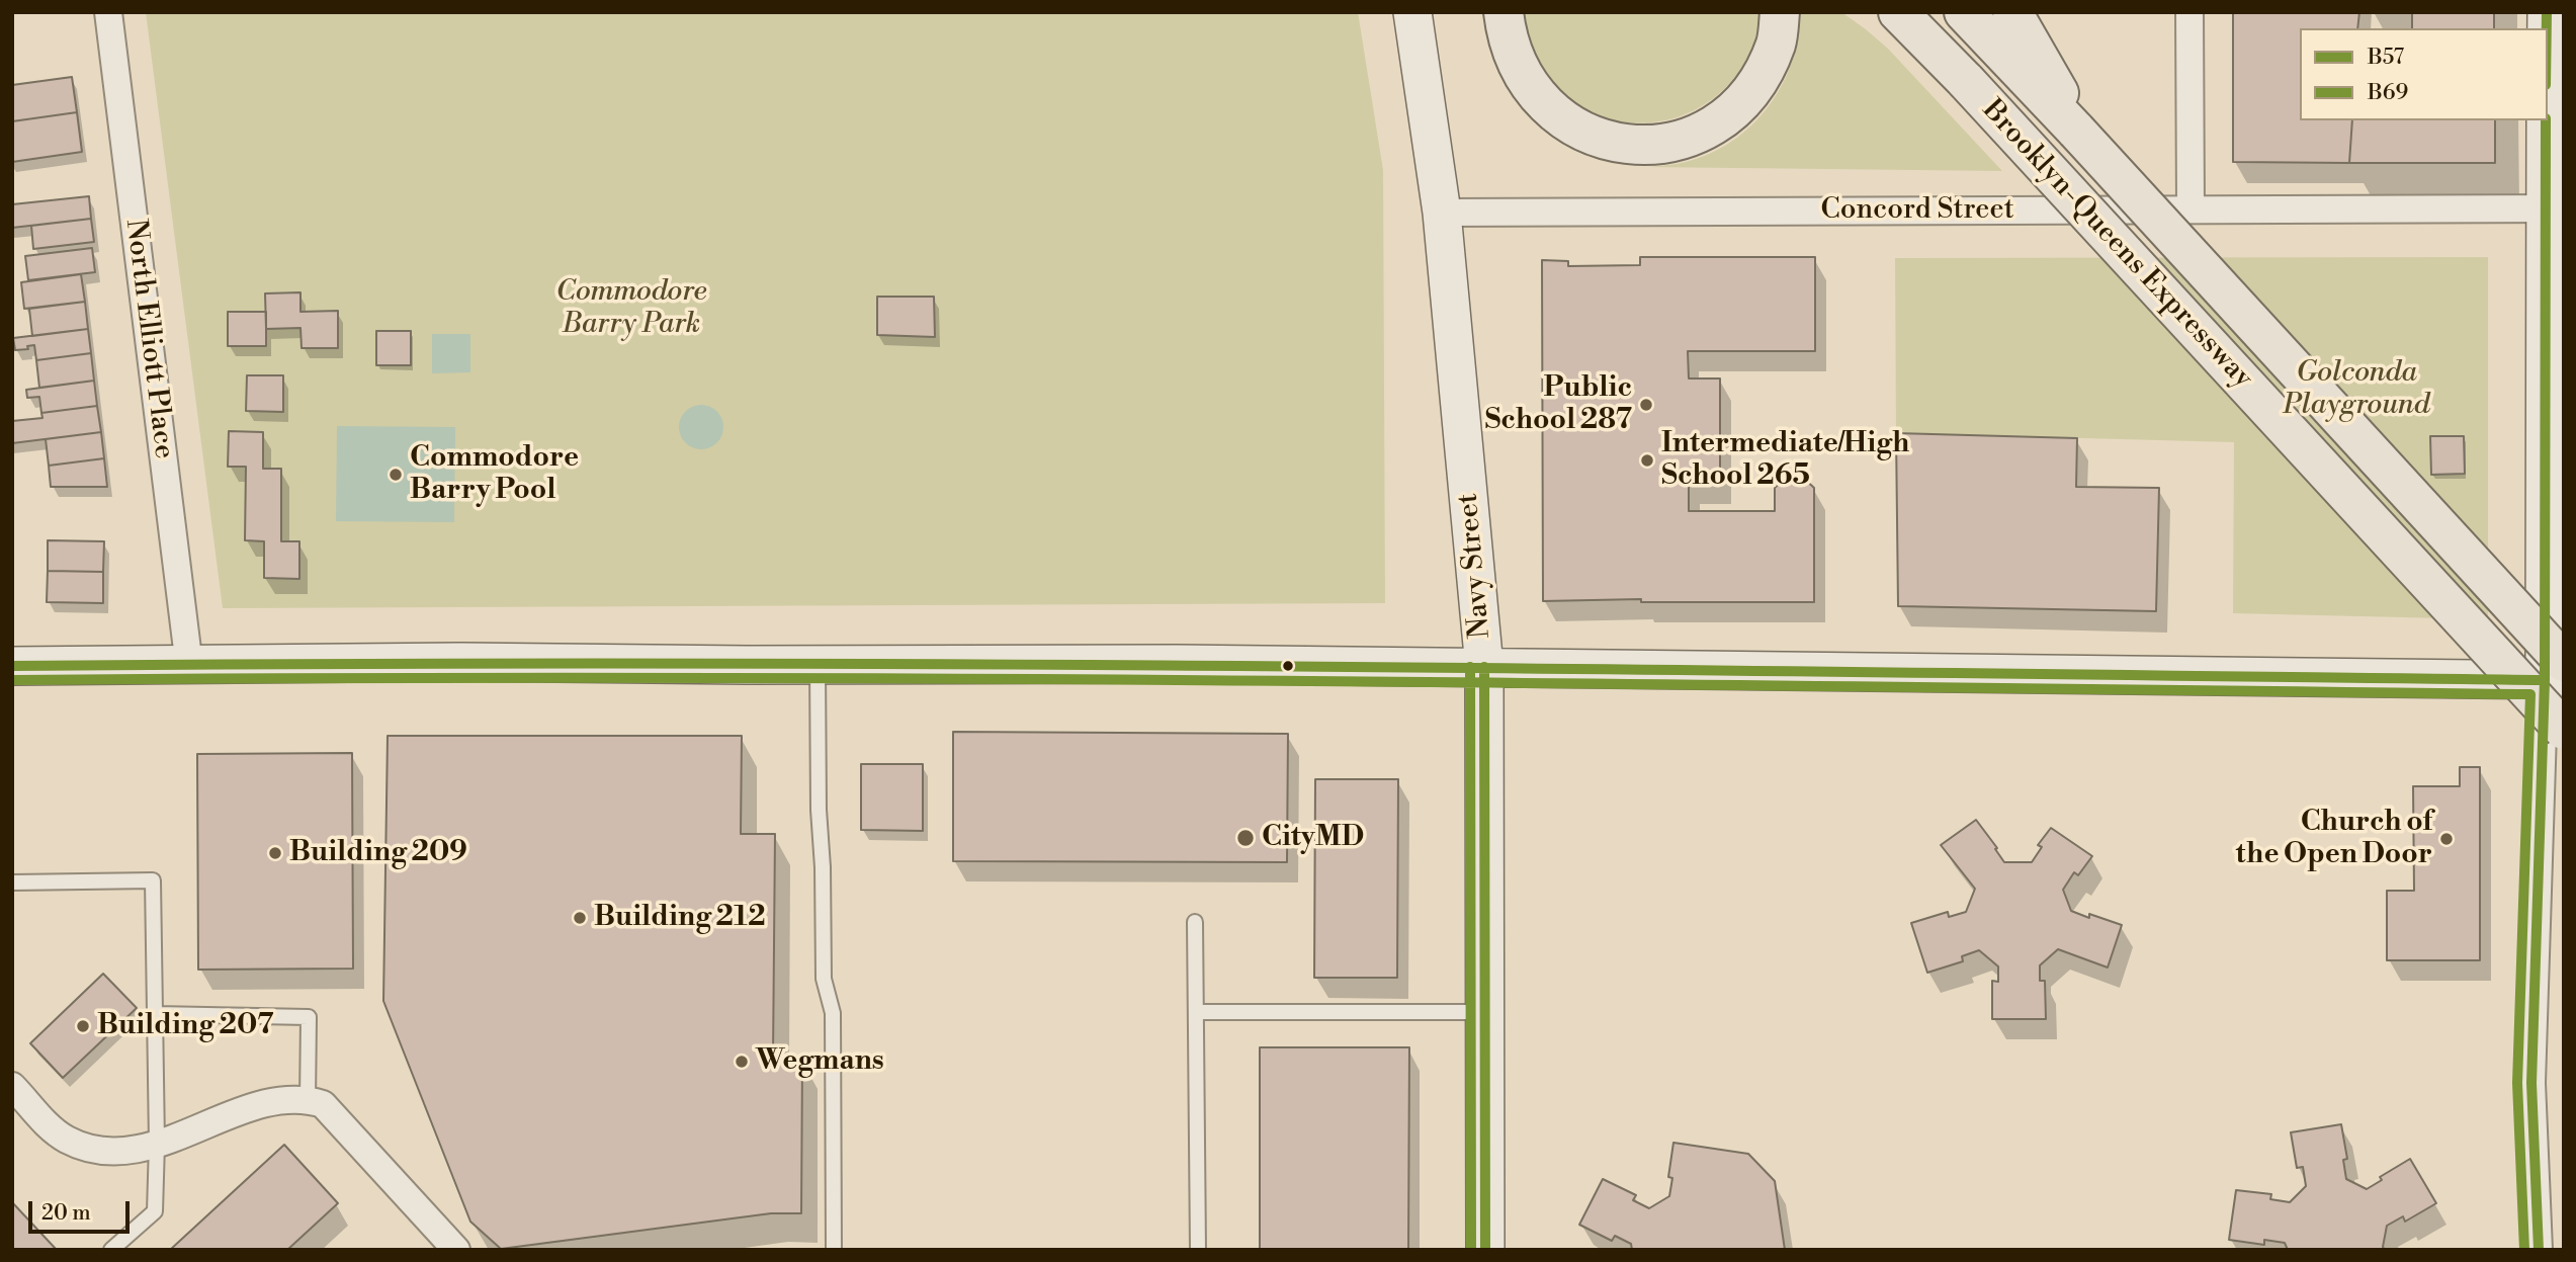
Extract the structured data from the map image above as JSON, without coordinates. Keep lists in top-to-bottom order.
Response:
{
  "streets": {
    "highway": ["Brooklyn-Queens Expressway"],
    "main road": ["Navy Street"],
    "street": ["Concord Street", "North Elliott Place"]
  },
  "crossings": [
    ["Concord Street", "Navy Street"]
  ],
  "parks": ["Commodore Barry Park", "Golconda Playground"],
  "places": [
    "Public School 287",
    "Intermediate/High School 265",
    "Commodore Barry Pool",
    "CityMD",
    "Church of the Open Door",
    "Building 209",
    "Building 212",
    "Building 207",
    "Wegmans"
  ],
  "lines": ["transit line B57", "transit line B69"],
  "legend": ["B57", "B69"],
  "scale_bar": "20 m"
}
